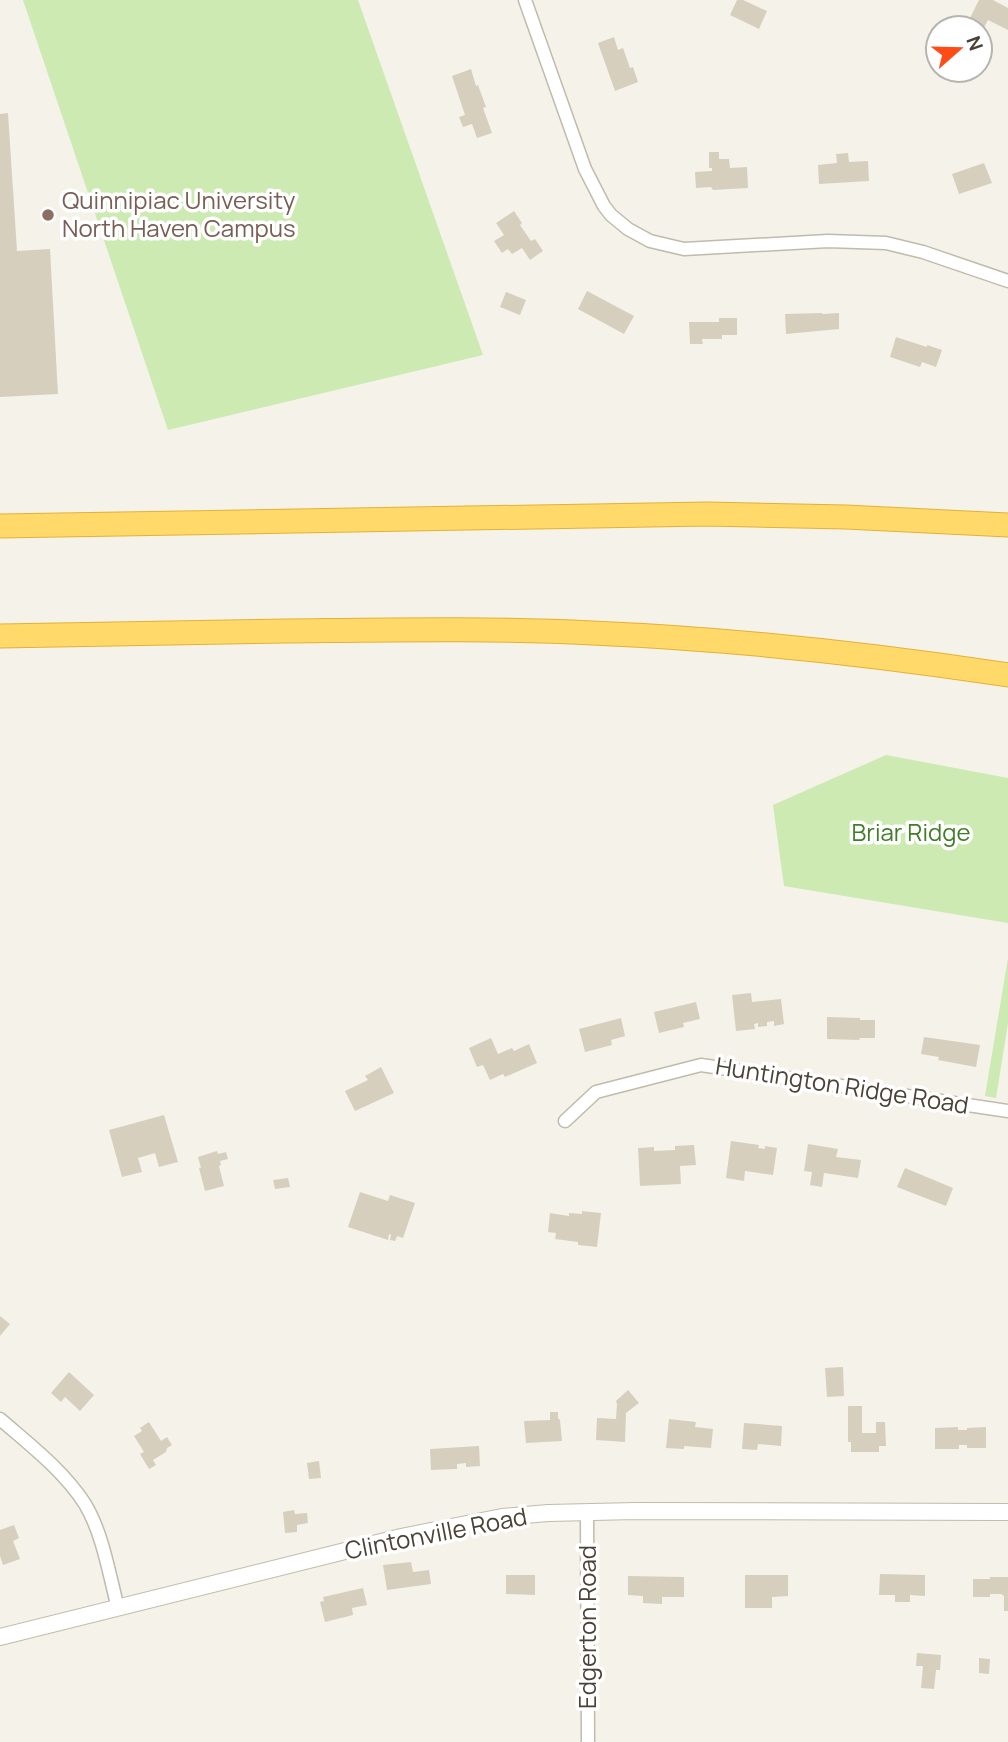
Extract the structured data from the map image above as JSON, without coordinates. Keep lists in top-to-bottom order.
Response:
{
  "streets": {
    "street": ["Huntington Ridge Road", "Clintonville Road", "Edgerton Road"]
  },
  "crossings": [
    ["Clintonville Road", "Edgerton Road"]
  ],
  "parks": ["Briar Ridge"],
  "places": ["Quinnipiac University North Haven Campus"],
  "north": "right"
}
